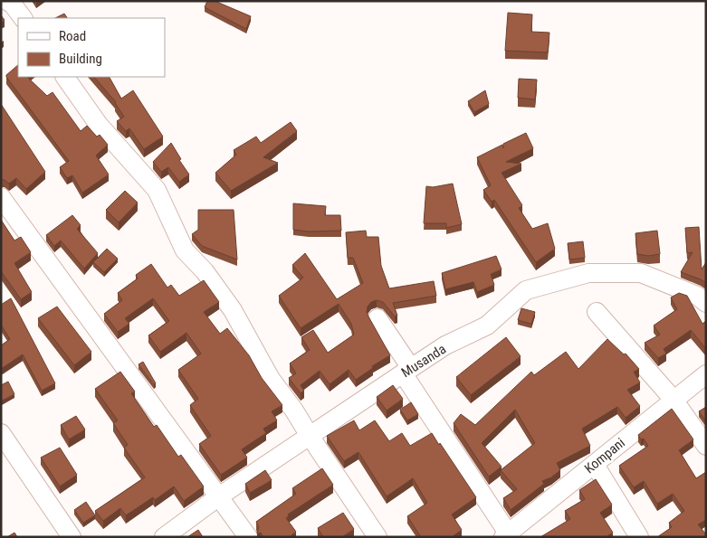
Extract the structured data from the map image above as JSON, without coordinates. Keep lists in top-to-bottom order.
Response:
{
  "streets": {
    "street": ["Musanda", "Kompani"]
  },
  "legend": ["Road", "Building"]
}
